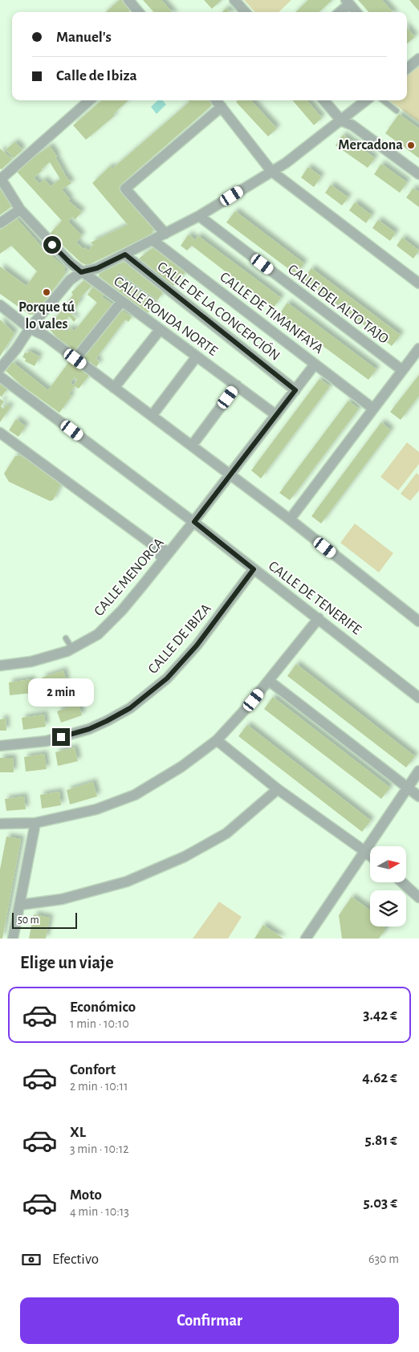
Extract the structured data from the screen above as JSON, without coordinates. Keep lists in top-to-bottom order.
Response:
{
  "streets": {
    "street": [
      "CALLE DEL ALTO TAJO",
      "CALLE DE LA CONCEPCIÓN",
      "CALLE DE TIMANFAYA",
      "CALLE RONDA NORTE",
      "CALLE MENORCA",
      "CALLE DE TENERIFE",
      "CALLE DE IBIZA"
    ]
  },
  "crossings": [
    ["CALLE DE LA CONCEPCIÓN", "CALLE MENORCA"],
    ["CALLE DE TIMANFAYA", "CALLE MENORCA"],
    ["CALLE RONDA NORTE", "CALLE MENORCA"],
    ["CALLE MENORCA", "CALLE DE TENERIFE"],
    ["CALLE DE TENERIFE", "CALLE DE IBIZA"]
  ],
  "places": ["Mercadona", "Porque tú lo vales"],
  "scale_bar": "50 m",
  "north": "right",
  "page": {
    "banner": ["Manuel's", "Calle de Ibiza"],
    "bubble": "2 min",
    "scale": "50 m",
    "heading": "Elige un viaje",
    "list": [
      {
        "name": "Económico",
        "note": "1 min · 10:10",
        "value": "3.42 €"
      },
      {
        "name": "Confort",
        "note": "2 min · 10:11",
        "value": "4.62 €"
      },
      {
        "name": "XL",
        "note": "3 min · 10:12",
        "value": "5.81 €"
      },
      {
        "name": "Moto",
        "note": "4 min · 10:13",
        "value": "5.03 €"
      }
    ],
    "pay": ["Efectivo", "630 m"],
    "buttons": "Confirmar"
  }
}
